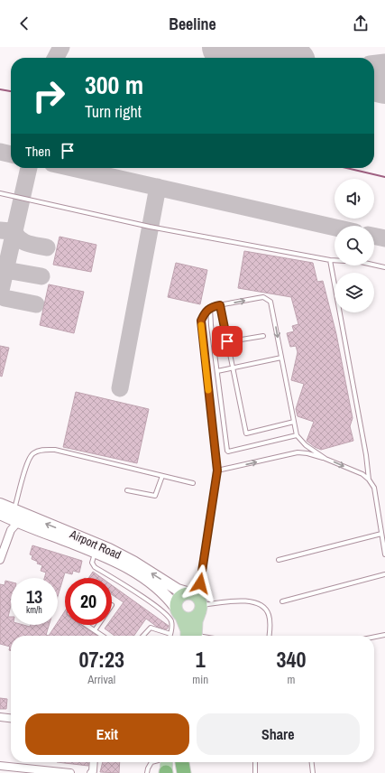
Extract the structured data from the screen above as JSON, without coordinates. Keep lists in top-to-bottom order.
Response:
{
  "streets": {
    "main road": ["Airport Road"]
  },
  "page": {
    "header": "Beeline",
    "turn": ["300 m", "Turn right"],
    "then": "Then",
    "speed": "13 km/h",
    "limit": "20",
    "eta": [
      "07:23",
      "Arrival",
      "1",
      "min",
      "340",
      "m"
    ],
    "buttons": ["Exit", "Share"]
  }
}
